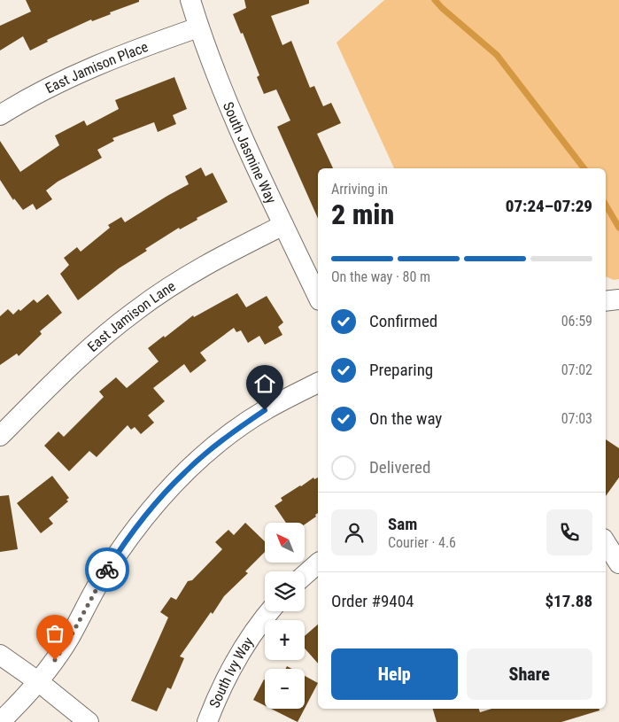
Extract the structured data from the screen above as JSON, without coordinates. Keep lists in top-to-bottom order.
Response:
{
  "streets": {
    "street": [
      "East Jamison Place",
      "South Jasmine Way",
      "East Jamison Lane",
      "South Ivy Way"
    ]
  },
  "crossings": [
    ["East Jamison Place", "South Jasmine Way"],
    ["South Jasmine Way", "East Jamison Lane"]
  ],
  "north": "top left",
  "page": {
    "heading": ["2 min", "Arriving in", "07:24–07:29"],
    "panel": [
      "Sam",
      "Courier · 4.6",
      "Order #9404",
      "$17.88"
    ],
    "bar": "On the way · 80 m",
    "list": [
      ["Confirmed", "06:59"],
      ["Preparing", "07:02"],
      ["On the way", "07:03"],
      "Delivered"
    ],
    "map_buttons": ["+", "−"],
    "buttons": ["Help", "Share"]
  }
}
